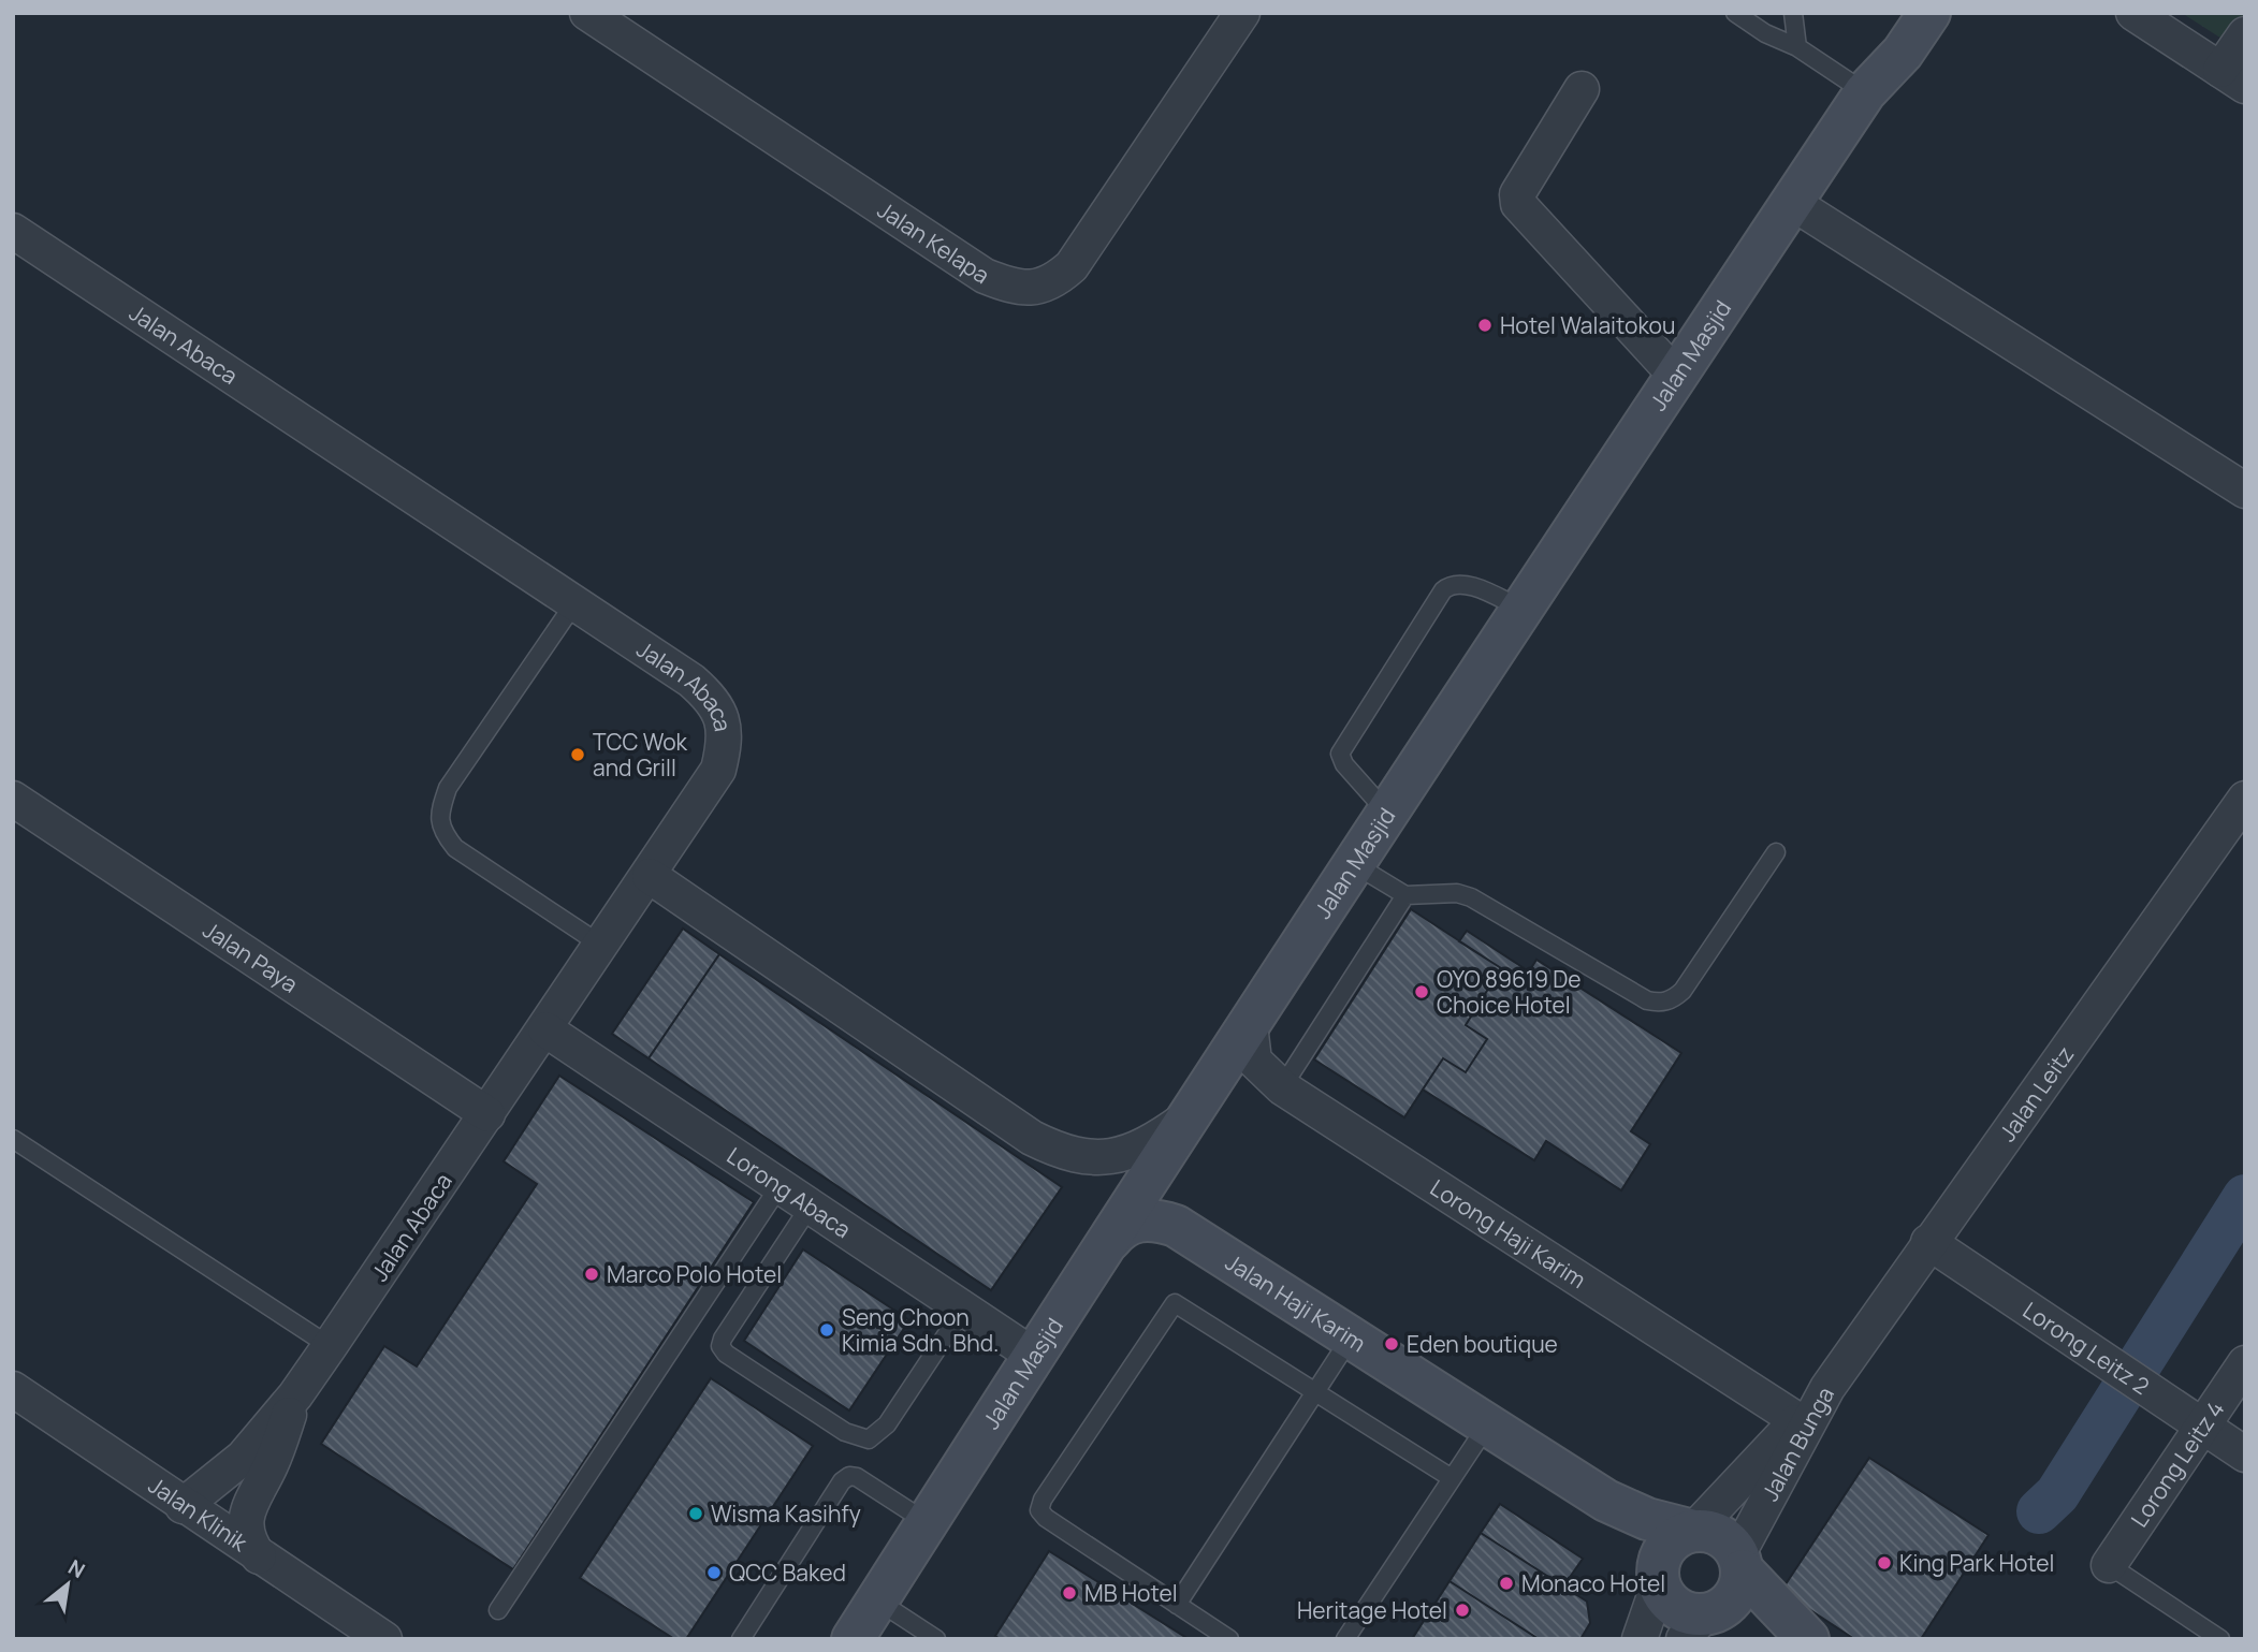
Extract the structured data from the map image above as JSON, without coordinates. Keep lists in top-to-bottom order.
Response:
{
  "streets": {
    "street": [
      "Jalan Kelapa",
      "Jalan Abaca",
      "Jalan Masjid",
      "Jalan Paya",
      "Jalan Leitz",
      "Lorong Abaca",
      "Lorong Haji Karim",
      "Jalan Haji Karim",
      "Lorong Leitz 2",
      "Jalan Bunga",
      "Lorong Leitz 4",
      "Jalan Klinik"
    ]
  },
  "crossings": [
    ["Jalan Abaca", "Jalan Paya"],
    ["Jalan Abaca", "Lorong Abaca"],
    ["Jalan Masjid", "Lorong Abaca"],
    ["Jalan Masjid", "Lorong Haji Karim"],
    ["Jalan Masjid", "Jalan Haji Karim"],
    ["Jalan Leitz", "Lorong Leitz 2"],
    ["Jalan Leitz", "Jalan Bunga"],
    ["Lorong Haji Karim", "Jalan Bunga"],
    ["Lorong Leitz 2", "Lorong Leitz 4"]
  ],
  "places": [
    "Hotel Walaitokou",
    "TCC Wok and Grill",
    "OYO 89619 De Choice Hotel",
    "Marco Polo Hotel",
    "Seng Choon Kimia Sdn. Bhd.",
    "Eden boutique",
    "Wisma Kasihfy",
    "King Park Hotel",
    "QCC Baked",
    "Monaco Hotel",
    "MB Hotel",
    "Heritage Hotel"
  ],
  "north": "top right"
}
